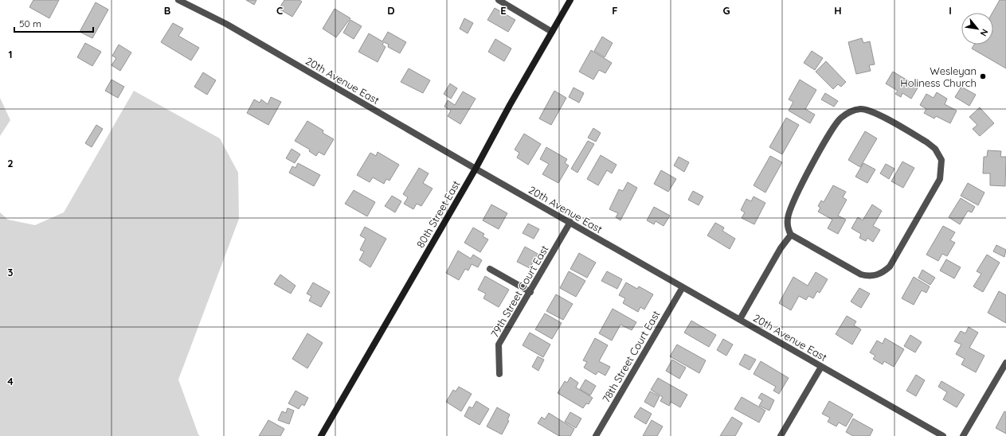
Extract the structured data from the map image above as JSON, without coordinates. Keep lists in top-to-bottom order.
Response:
{
  "streets": {
    "street": [
      "20th Avenue East",
      "80th Street East",
      "79th Street Court East",
      "78th Street Court East"
    ]
  },
  "crossings": [
    ["20th Avenue East", "80th Street East"],
    ["20th Avenue East", "79th Street Court East"],
    ["20th Avenue East", "78th Street Court East"]
  ],
  "places": ["Wesleyan Holiness Church"],
  "scale_bar": "50 m",
  "north": "bottom right",
  "grid": {
    "columns": [
      "B",
      "C",
      "D",
      "E",
      "F",
      "G",
      "H",
      "I"
    ],
    "rows": [
      "1",
      "2",
      "3",
      "4"
    ]
  }
}
